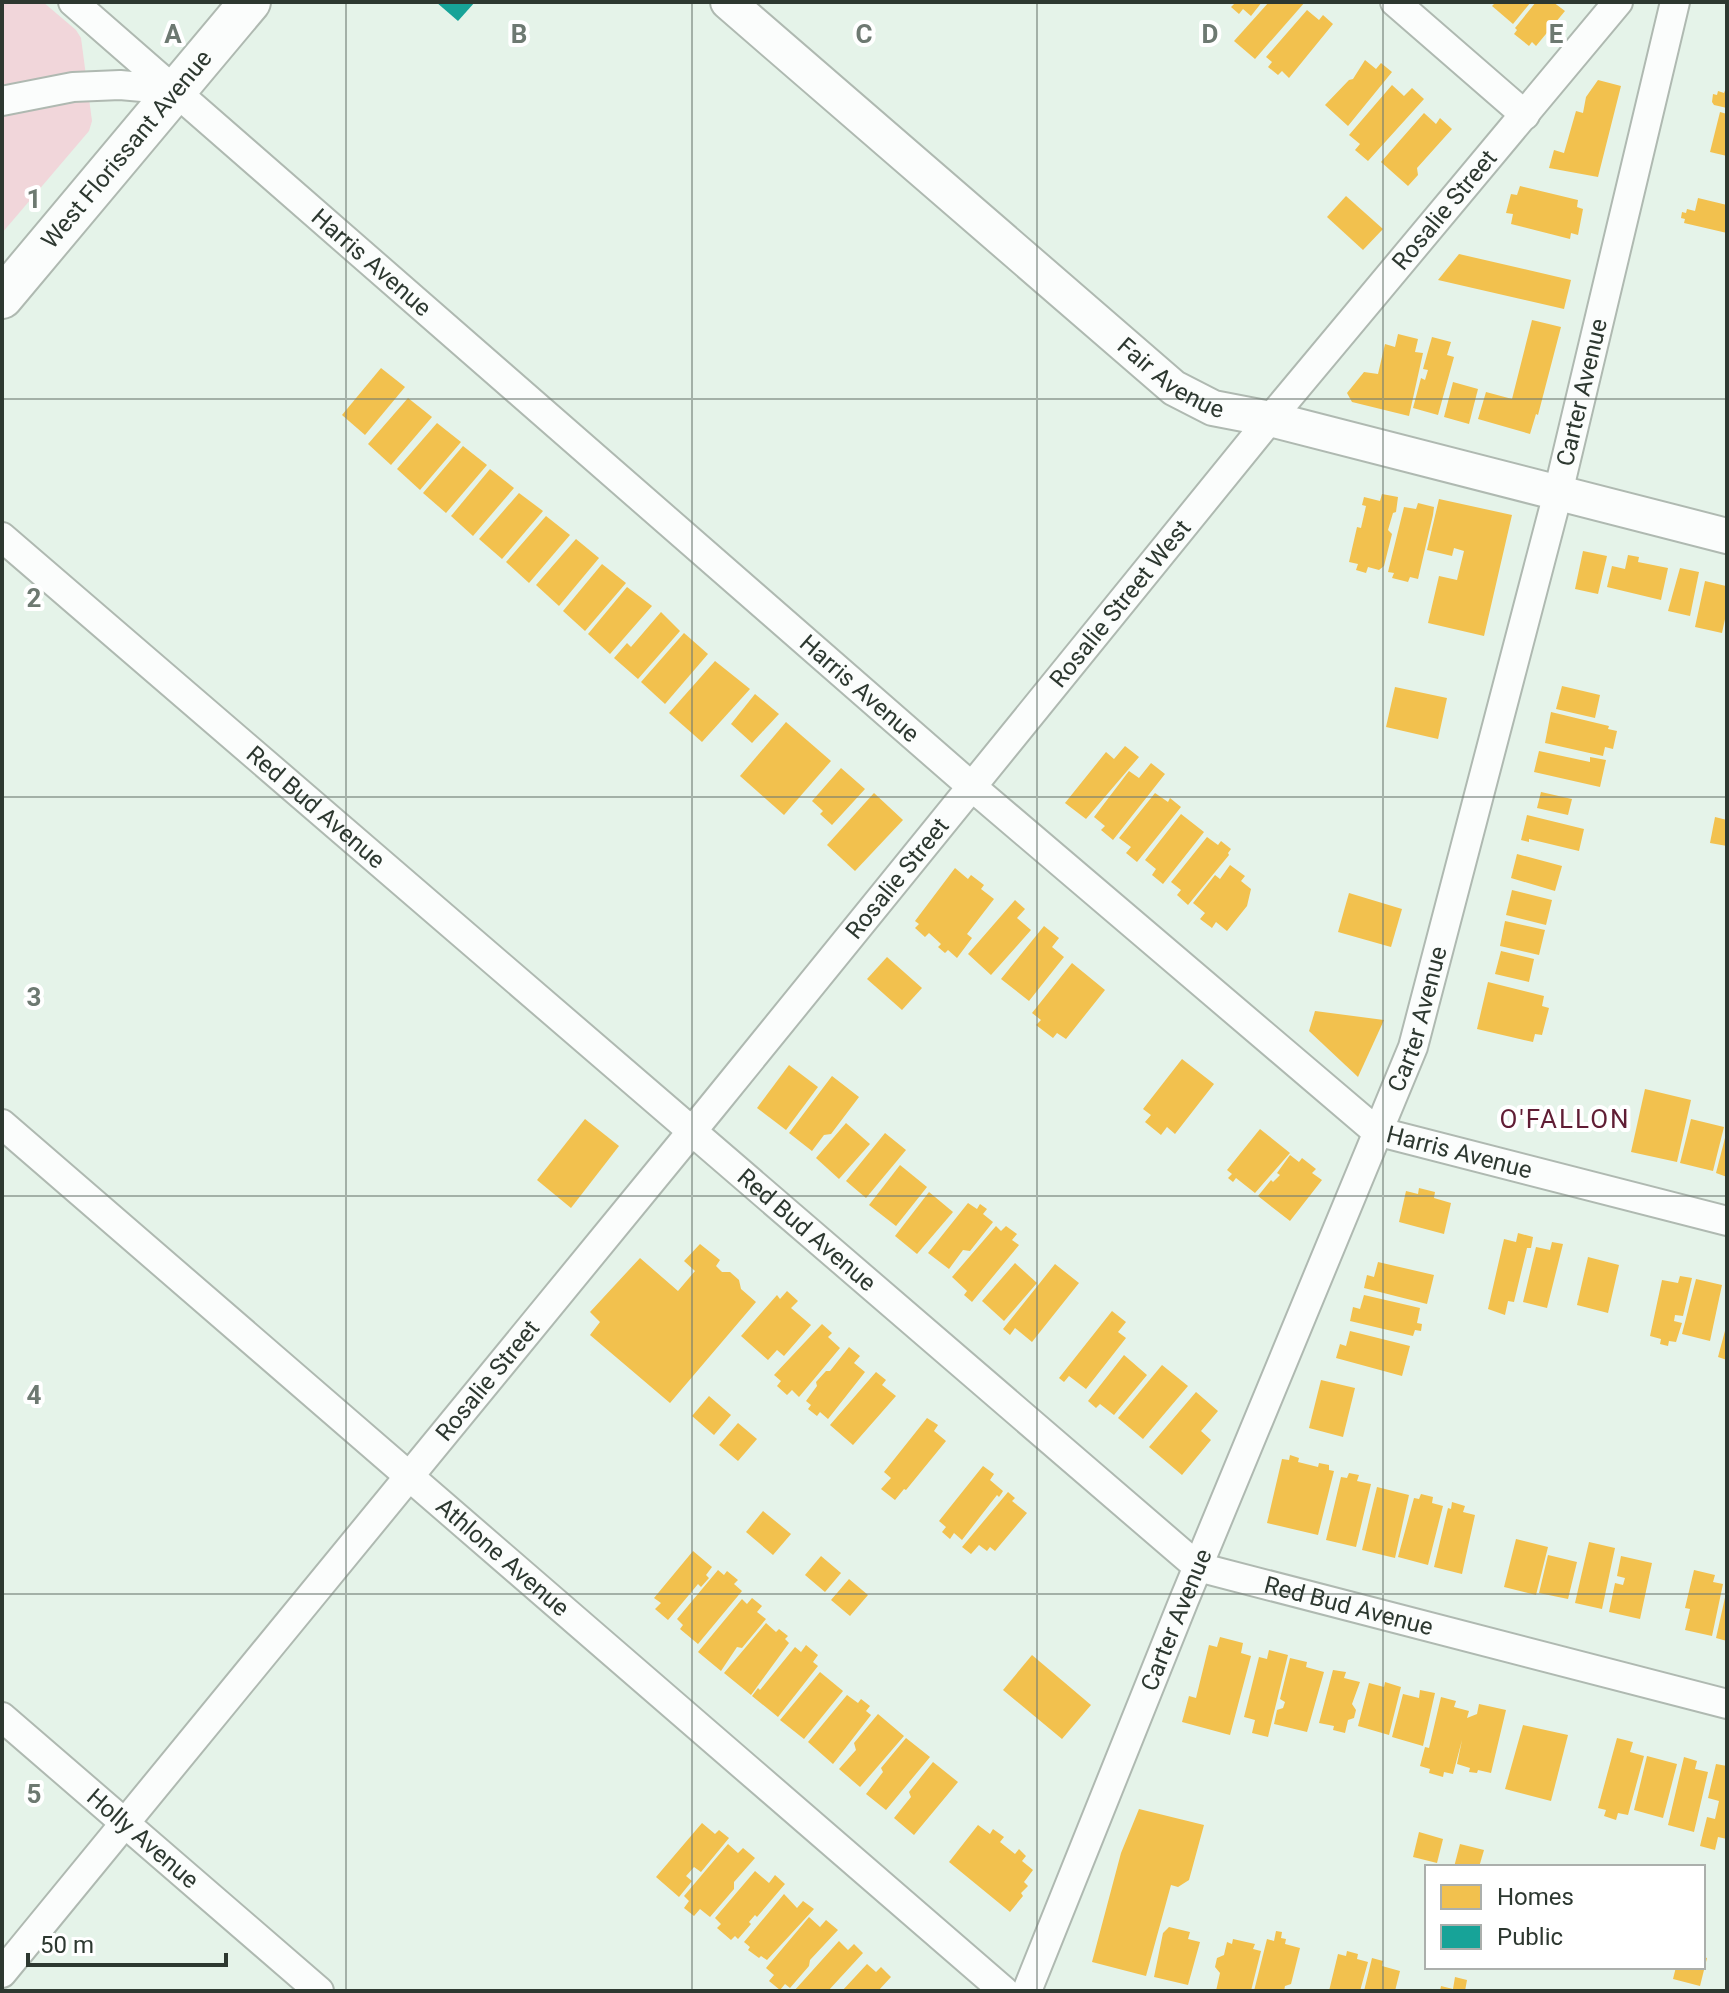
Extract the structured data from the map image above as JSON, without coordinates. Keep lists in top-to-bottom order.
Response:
{
  "streets": {
    "main road": ["West Florissant Avenue"],
    "street": [
      "Rosalie Street",
      "Harris Avenue",
      "Fair Avenue",
      "Carter Avenue",
      "Rosalie Street West",
      "Red Bud Avenue",
      "Athlone Avenue",
      "Holly Avenue"
    ]
  },
  "crossings": [
    ["West Florissant Avenue", "Harris Avenue"],
    ["Rosalie Street", "Harris Avenue"],
    ["Rosalie Street", "Fair Avenue"],
    ["Rosalie Street", "Rosalie Street West"],
    ["Rosalie Street", "Red Bud Avenue"],
    ["Rosalie Street", "Athlone Avenue"],
    ["Rosalie Street", "Holly Avenue"],
    ["Harris Avenue", "Carter Avenue"],
    ["Harris Avenue", "Rosalie Street West"],
    ["Fair Avenue", "Carter Avenue"],
    ["Fair Avenue", "Rosalie Street West"],
    ["Carter Avenue", "Red Bud Avenue"]
  ],
  "districts": ["O'FALLON"],
  "legend": ["Homes", "Public"],
  "scale_bar": "50 m",
  "grid": {
    "columns": [
      "A",
      "B",
      "C",
      "D",
      "E"
    ],
    "rows": [
      "1",
      "2",
      "3",
      "4",
      "5"
    ]
  }
}
